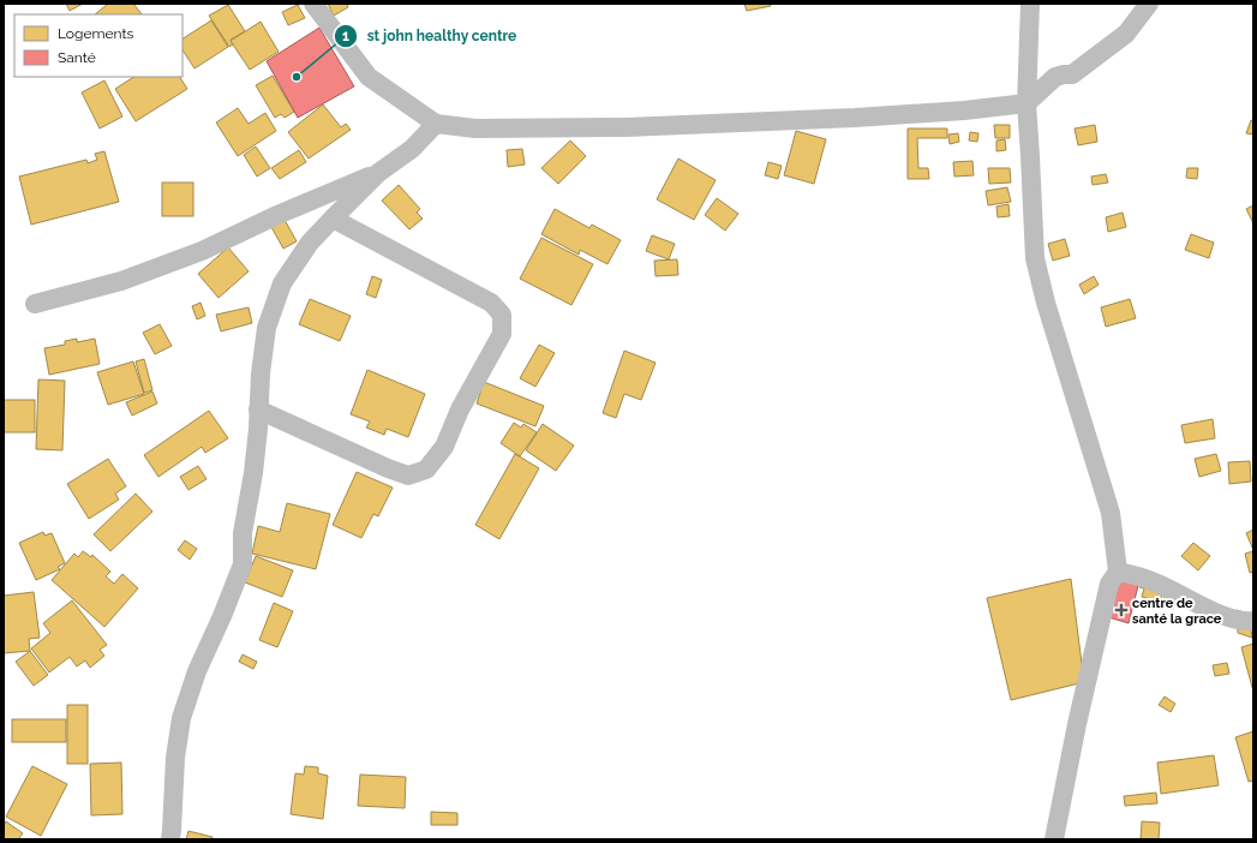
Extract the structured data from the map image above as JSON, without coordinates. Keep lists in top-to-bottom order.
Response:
{
  "places": {
    "other": ["st john healthy centre"],
    "health": ["centre de santé la grace"]
  },
  "legend": ["Logements", "Santé"]
}
